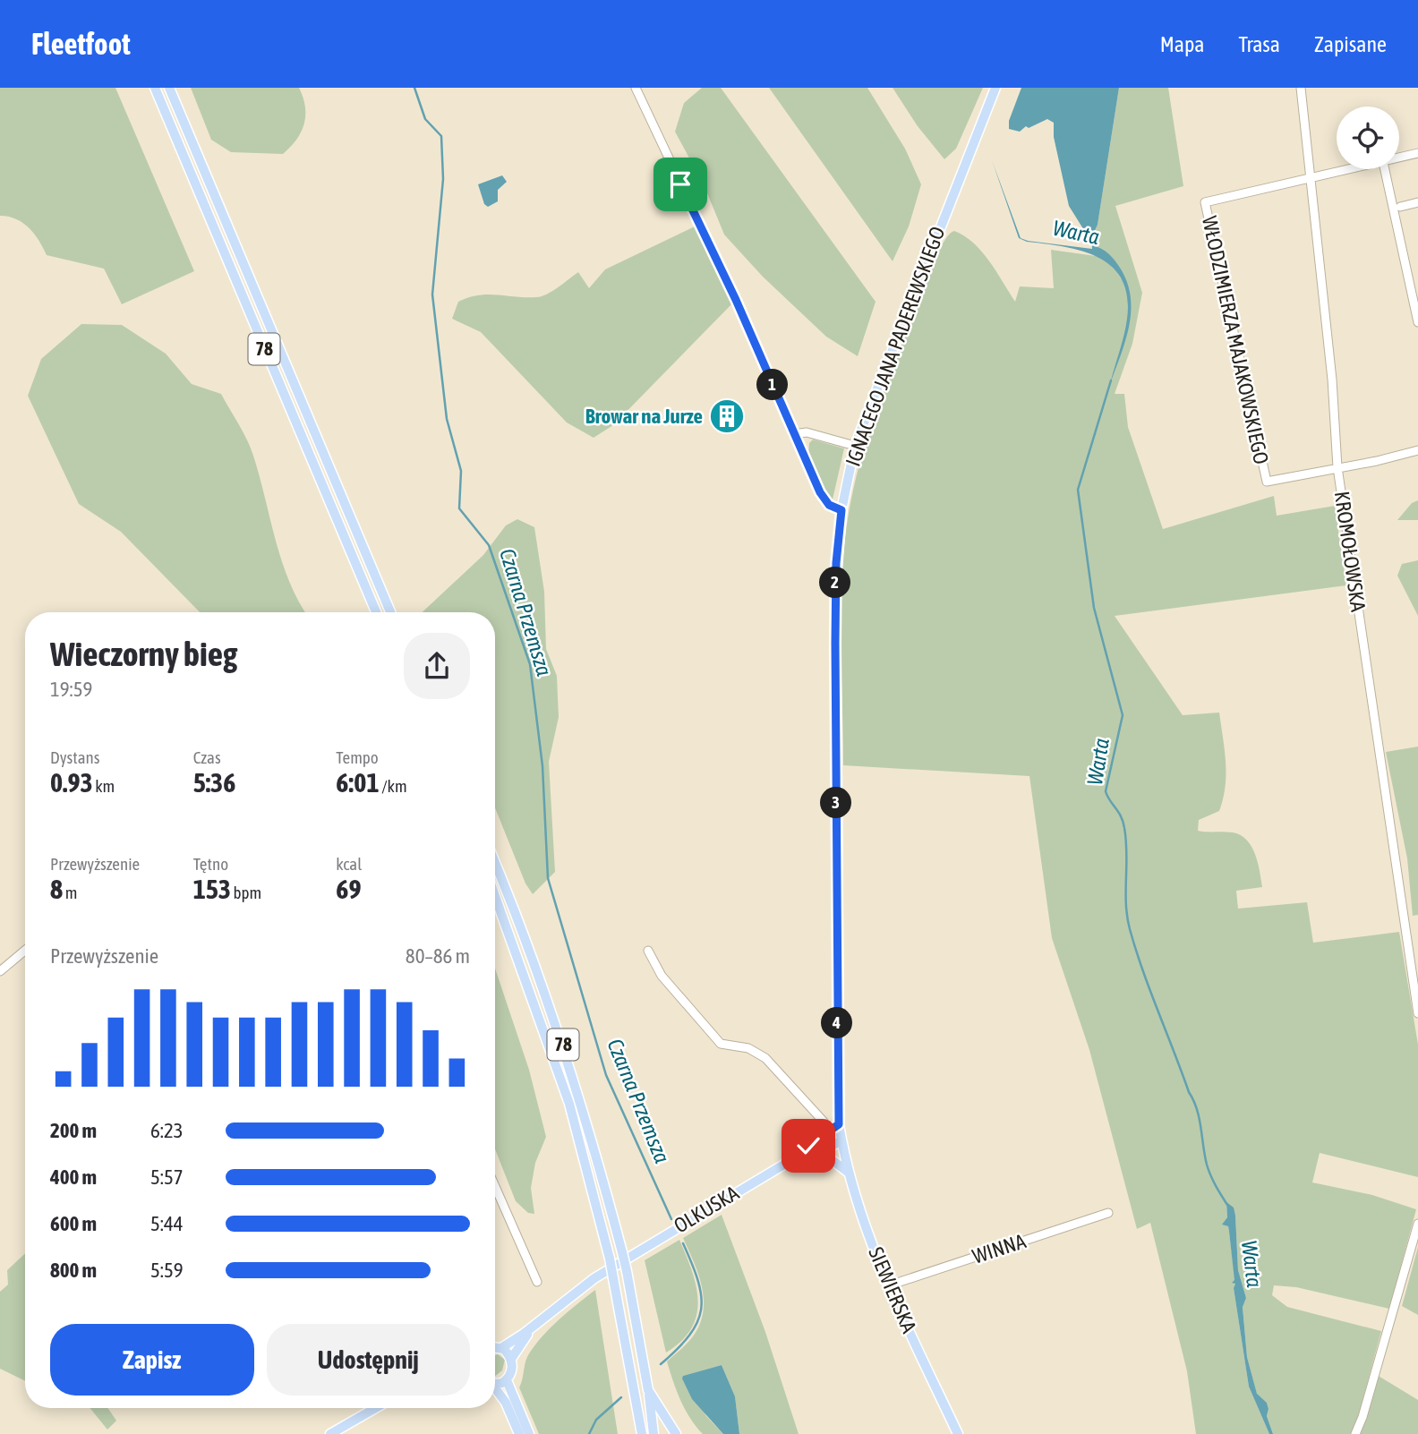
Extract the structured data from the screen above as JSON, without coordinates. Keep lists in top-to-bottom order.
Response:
{
  "streets": {
    "main road": [
      "IGNACEGO JANA PADEREWSKIEGO",
      "78",
      "OLKUSKA",
      "SIEWIERSKA"
    ],
    "street": ["WŁODZIMIERZA MAJAKOWSKIEGO", "KROMOŁOWSKA", "WINNA"]
  },
  "crossings": [
    ["WŁODZIMIERZA MAJAKOWSKIEGO", "KROMOŁOWSKA"],
    ["IGNACEGO JANA PADEREWSKIEGO", "OLKUSKA"],
    ["IGNACEGO JANA PADEREWSKIEGO", "SIEWIERSKA"],
    ["78", "OLKUSKA"],
    ["OLKUSKA", "SIEWIERSKA"],
    ["WINNA", "SIEWIERSKA"]
  ],
  "water": ["Warta", "Czarna Przemsza"],
  "places": {
    "building": ["Browar na Jurze"]
  },
  "page": {
    "header": "Fleetfoot",
    "nav": ["Mapa", "Trasa", "Zapisane"],
    "pins": [
      "1",
      "2",
      "3",
      "4"
    ],
    "heading": ["Wieczorny bieg", "19:59"],
    "stats": [
      ["Dystans", "0.93 km"],
      ["Czas", "5:36"],
      ["Tempo", "6:01 /km"],
      ["Przewyższenie", "8 m"],
      ["Tętno", "153 bpm"],
      ["kcal", "69"]
    ],
    "chart": ["Przewyższenie", "80–86 m"],
    "list": [
      {
        "name": "200 m",
        "note": "6:23"
      },
      {
        "name": "400 m",
        "note": "5:57"
      },
      {
        "name": "600 m",
        "note": "5:44"
      },
      {
        "name": "800 m",
        "note": "5:59"
      }
    ],
    "buttons": ["Zapisz", "Udostępnij"]
  }
}
